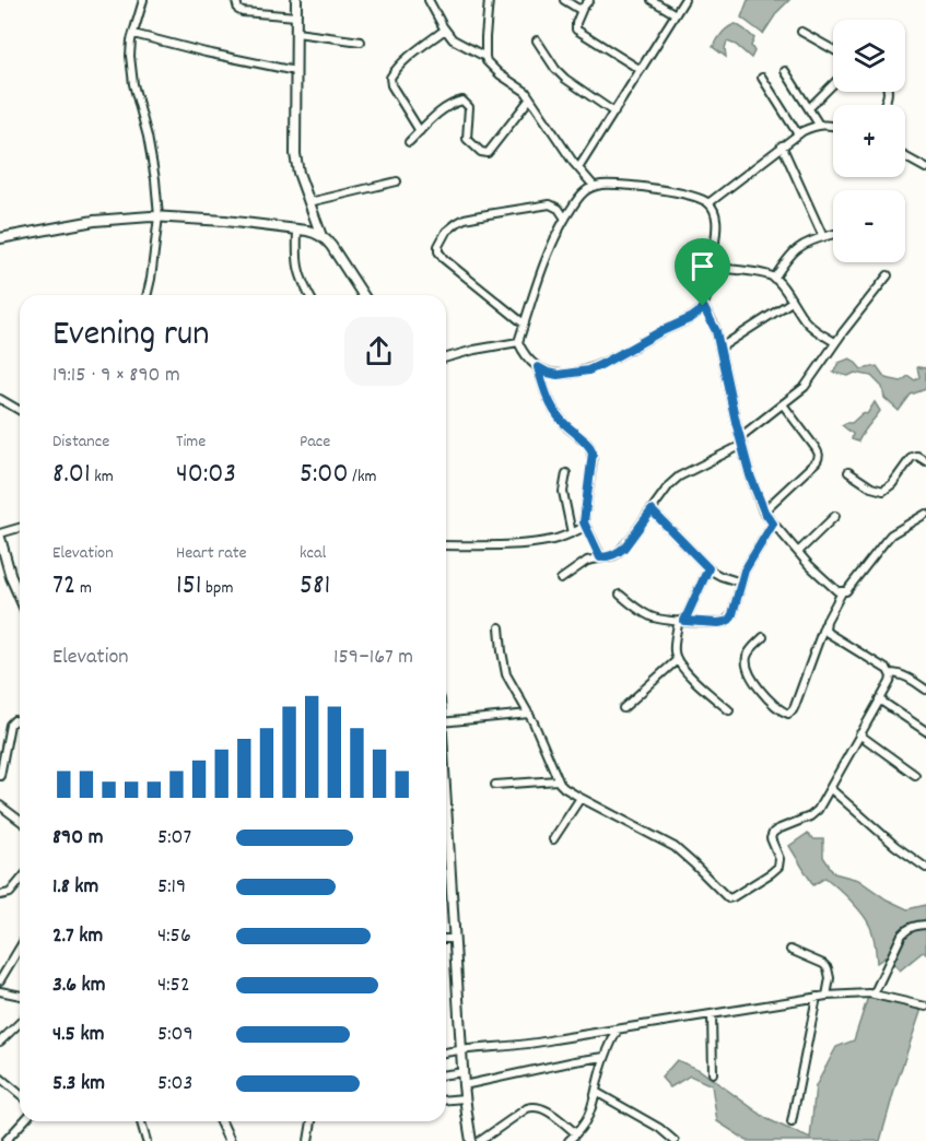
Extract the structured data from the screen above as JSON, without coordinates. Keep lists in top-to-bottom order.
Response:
{
  "page": {
    "map_buttons": ["+", "−"],
    "heading": ["Evening run", "19:15 · 9 × 890 m"],
    "stats": [
      ["Distance", "8.01 km"],
      ["Time", "40:03"],
      ["Pace", "5:00 /km"],
      ["Elevation", "72 m"],
      ["Heart rate", "151 bpm"],
      ["kcal", "581"]
    ],
    "chart": ["Elevation", "159–167 m"],
    "list": [
      {
        "name": "890 m",
        "note": "5:07"
      },
      {
        "name": "1.8 km",
        "note": "5:19"
      },
      {
        "name": "2.7 km",
        "note": "4:56"
      },
      {
        "name": "3.6 km",
        "note": "4:52"
      },
      {
        "name": "4.5 km",
        "note": "5:09"
      },
      {
        "name": "5.3 km",
        "note": "5:03"
      }
    ]
  }
}
